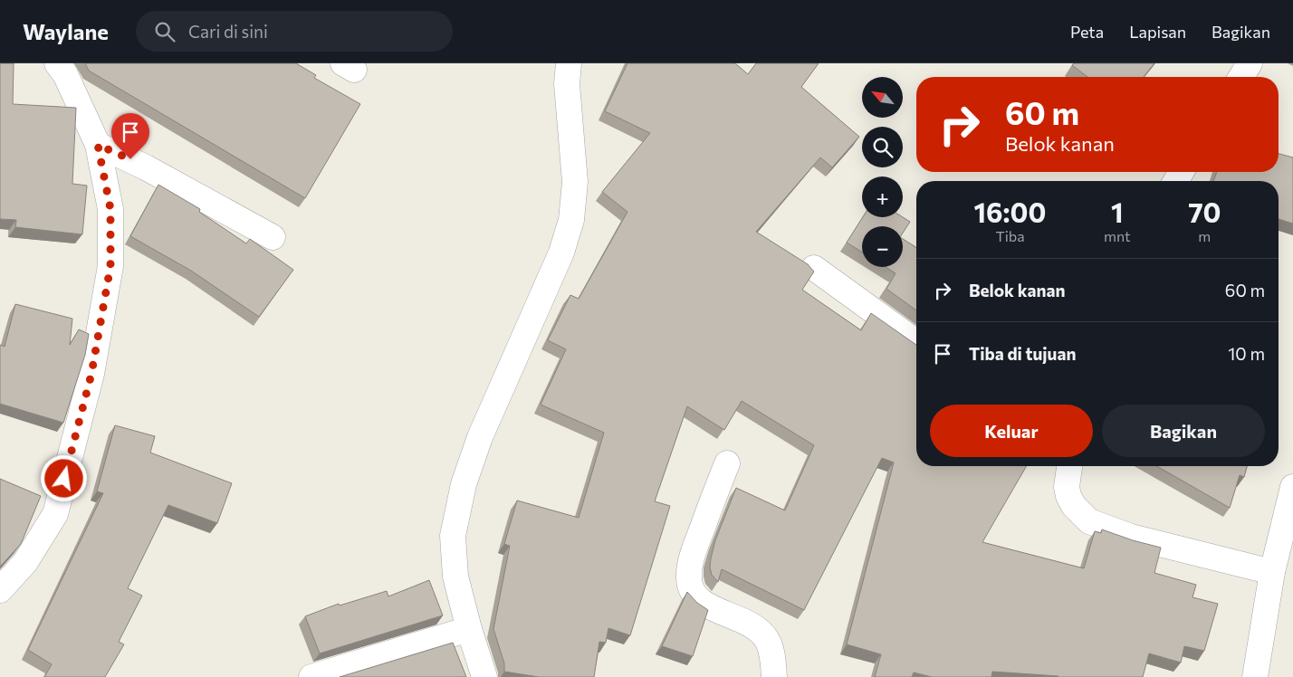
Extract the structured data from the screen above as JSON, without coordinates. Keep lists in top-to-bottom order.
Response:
{
  "north": "top left",
  "page": {
    "header": "Waylane",
    "search": "Cari di sini",
    "nav": ["Peta", "Lapisan", "Bagikan"],
    "map_buttons": ["+", "−"],
    "turn": ["60 m", "Belok kanan"],
    "eta": [
      "16:00",
      "Tiba",
      "1",
      "mnt",
      "70",
      "m"
    ],
    "list": [
      {
        "name": "Belok kanan",
        "value": "60 m"
      },
      {
        "name": "Tiba di tujuan",
        "value": "10 m"
      }
    ],
    "buttons": ["Keluar", "Bagikan"]
  }
}
